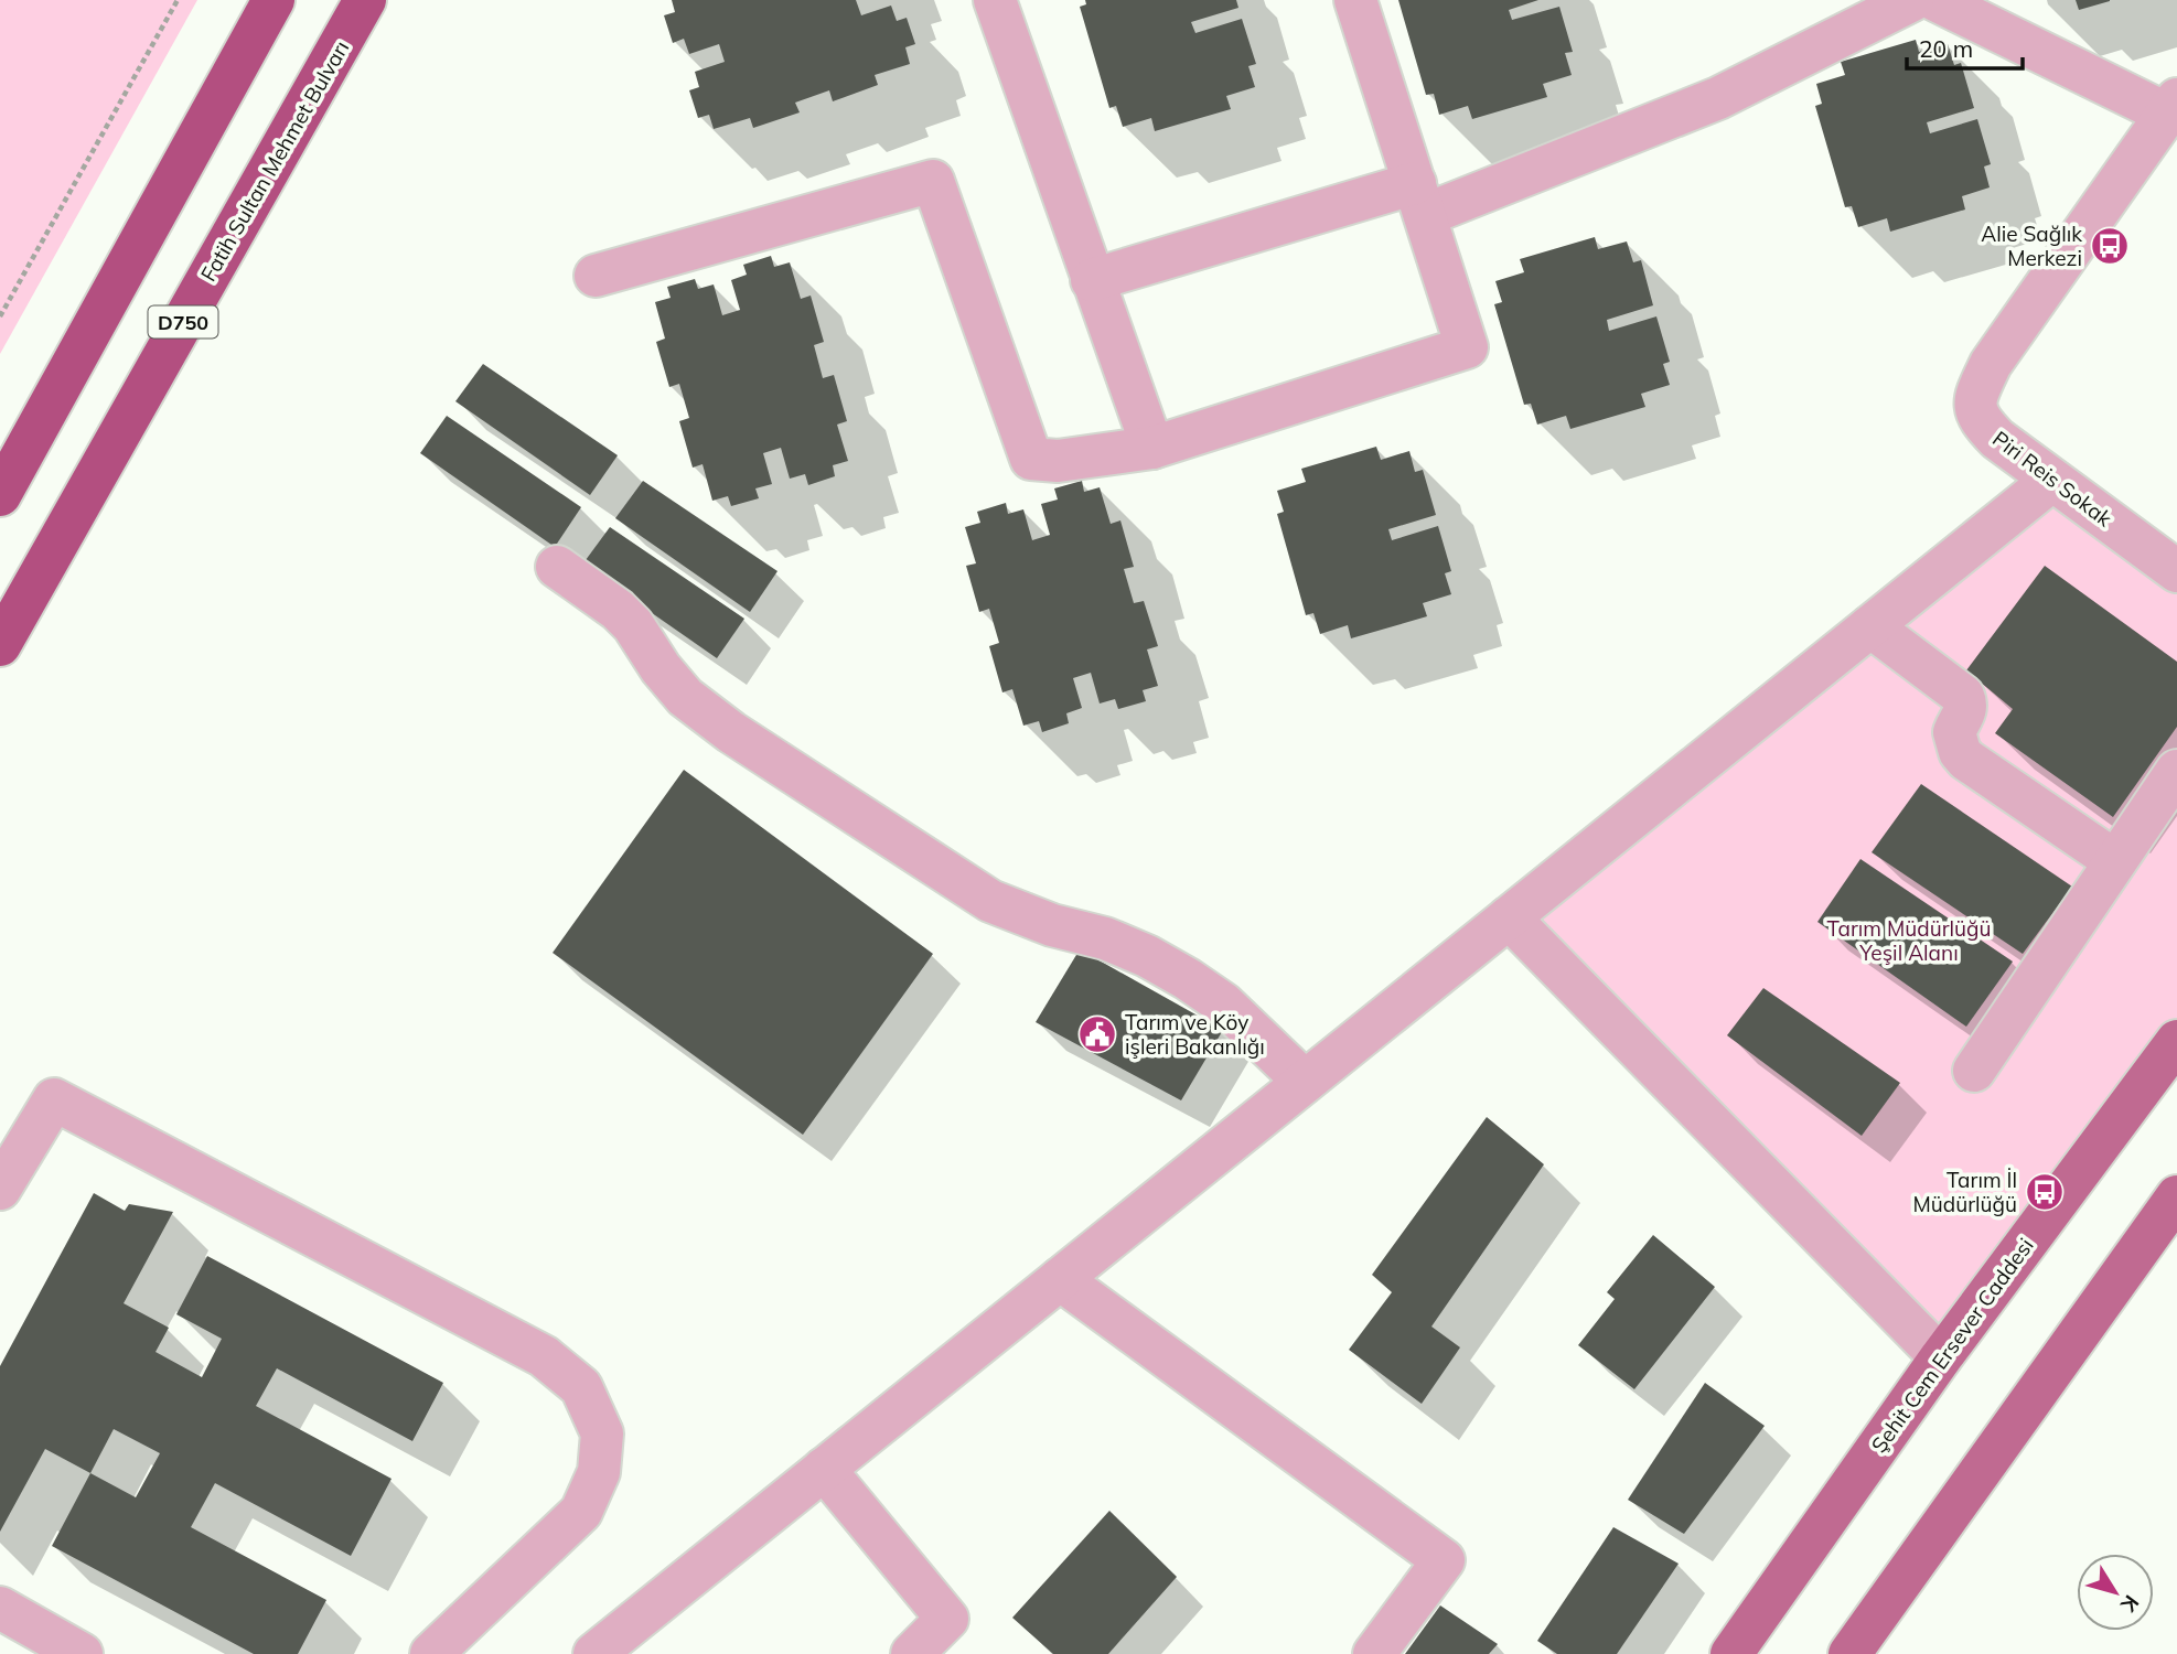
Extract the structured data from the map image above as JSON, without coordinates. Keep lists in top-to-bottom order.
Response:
{
  "streets": {
    "highway": ["Fatih Sultan Mehmet Bulvarı", "D750"],
    "main road": ["Şehit Cem Ersever Caddesi"],
    "street": ["Piri Reis Sokak"]
  },
  "parks": ["Tarım Müdürlüğü Yeşil Alanı"],
  "places": {
    "bus stop": ["Alie Sağlık Merkezi", "Tarım İl Müdürlüğü"],
    "public building": ["Tarım ve Köy işleri Bakanlığı"]
  },
  "scale_bar": "20 m",
  "north": "bottom right"
}
